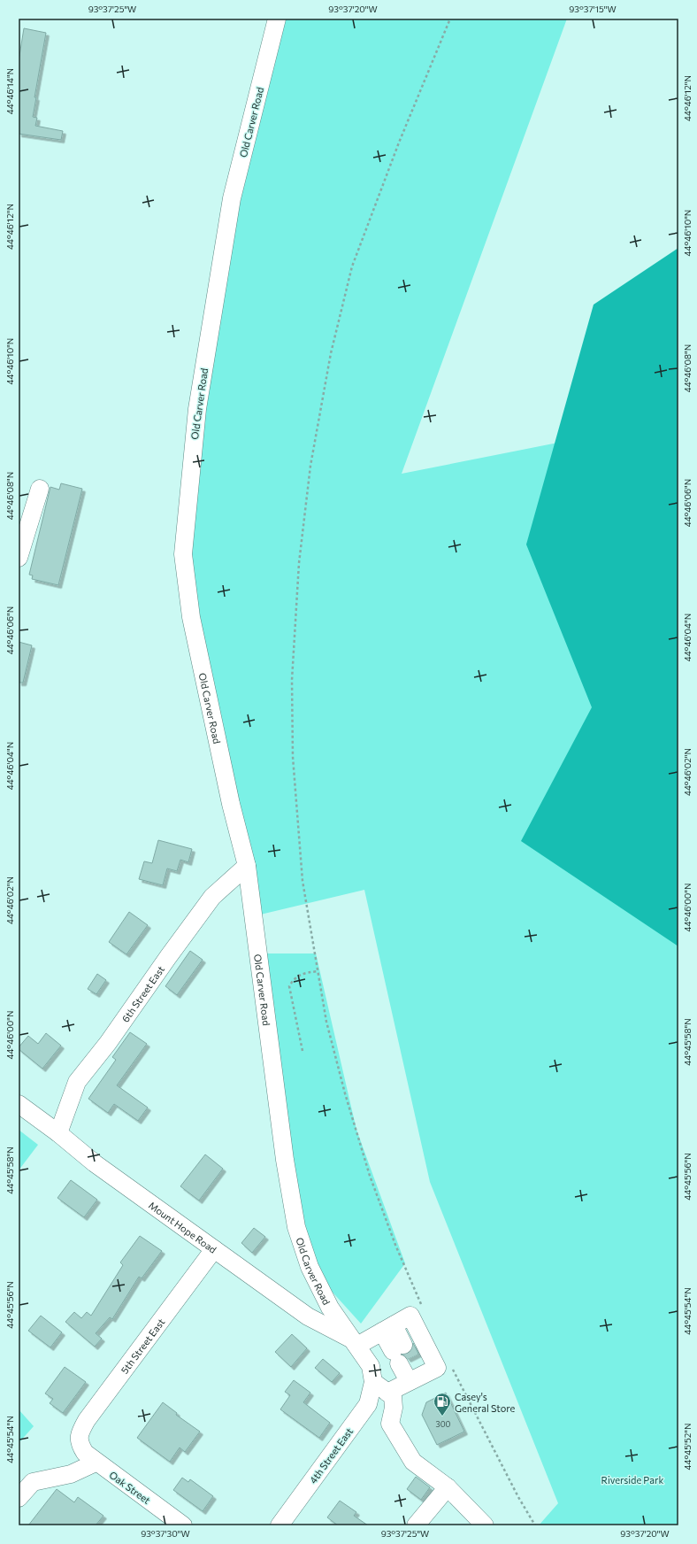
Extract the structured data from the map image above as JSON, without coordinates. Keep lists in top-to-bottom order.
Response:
{
  "streets": {
    "street": [
      "Old Carver Road",
      "6th Street East",
      "Mount Hope Road",
      "5th Street East",
      "4th Street East",
      "Oak Street"
    ]
  },
  "crossings": [
    ["Old Carver Road", "6th Street East"],
    ["Old Carver Road", "Mount Hope Road"],
    ["Old Carver Road", "4th Street East"],
    ["6th Street East", "Mount Hope Road"],
    ["Mount Hope Road", "5th Street East"],
    ["5th Street East", "Oak Street"]
  ],
  "parks": ["Riverside Park"],
  "places": {
    "fuel station": ["Casey's General Store"]
  },
  "house_numbers": ["300"],
  "coordinates": [
    "93°37'25\"W",
    "93°37'20\"W",
    "93°37'15\"W",
    "44°46'14\"N",
    "44°46'12\"N",
    "44°46'10\"N",
    "44°46'08\"N",
    "44°46'06\"N",
    "44°46'04\"N",
    "44°46'02\"N",
    "44°46'00\"N",
    "44°45'58\"N",
    "44°45'56\"N",
    "44°45'54\"N",
    "44°45'52\"N",
    "93°37'30\"W"
  ]
}
